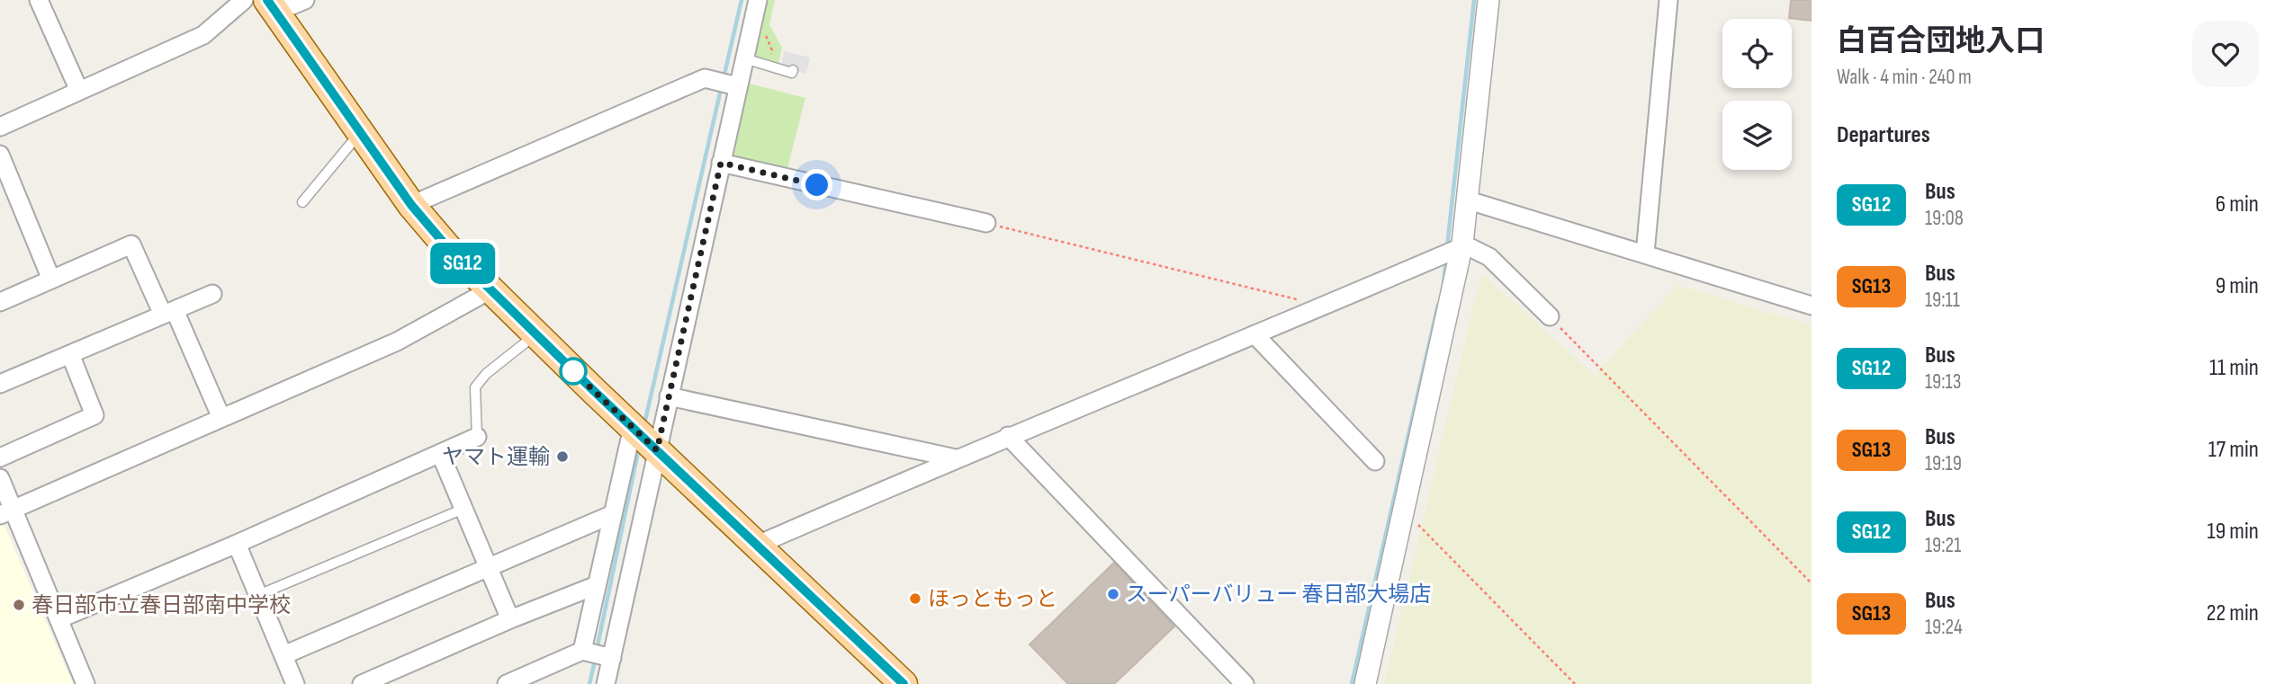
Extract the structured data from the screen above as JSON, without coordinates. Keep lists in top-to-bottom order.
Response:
{
  "places": [
    "ヤマト運輸",
    "スーパーバリュー 春日部大場店",
    "ほっともっと",
    "春日部市立春日部南中学校"
  ],
  "lines": ["bus line SG12"],
  "page": {
    "on_map": "SG12",
    "heading": [
      ["白百合団地入口", "Walk · 4 min · 240 m"],
      "Departures"
    ],
    "list": [
      {
        "mark": "SG12",
        "name": "Bus",
        "note": "19:08",
        "value": "6 min"
      },
      {
        "mark": "SG13",
        "name": "Bus",
        "note": "19:11",
        "value": "9 min"
      },
      {
        "mark": "SG12",
        "name": "Bus",
        "note": "19:13",
        "value": "11 min"
      },
      {
        "mark": "SG13",
        "name": "Bus",
        "note": "19:19",
        "value": "17 min"
      },
      {
        "mark": "SG12",
        "name": "Bus",
        "note": "19:21",
        "value": "19 min"
      },
      {
        "mark": "SG13",
        "name": "Bus",
        "note": "19:24",
        "value": "22 min"
      }
    ]
  }
}
